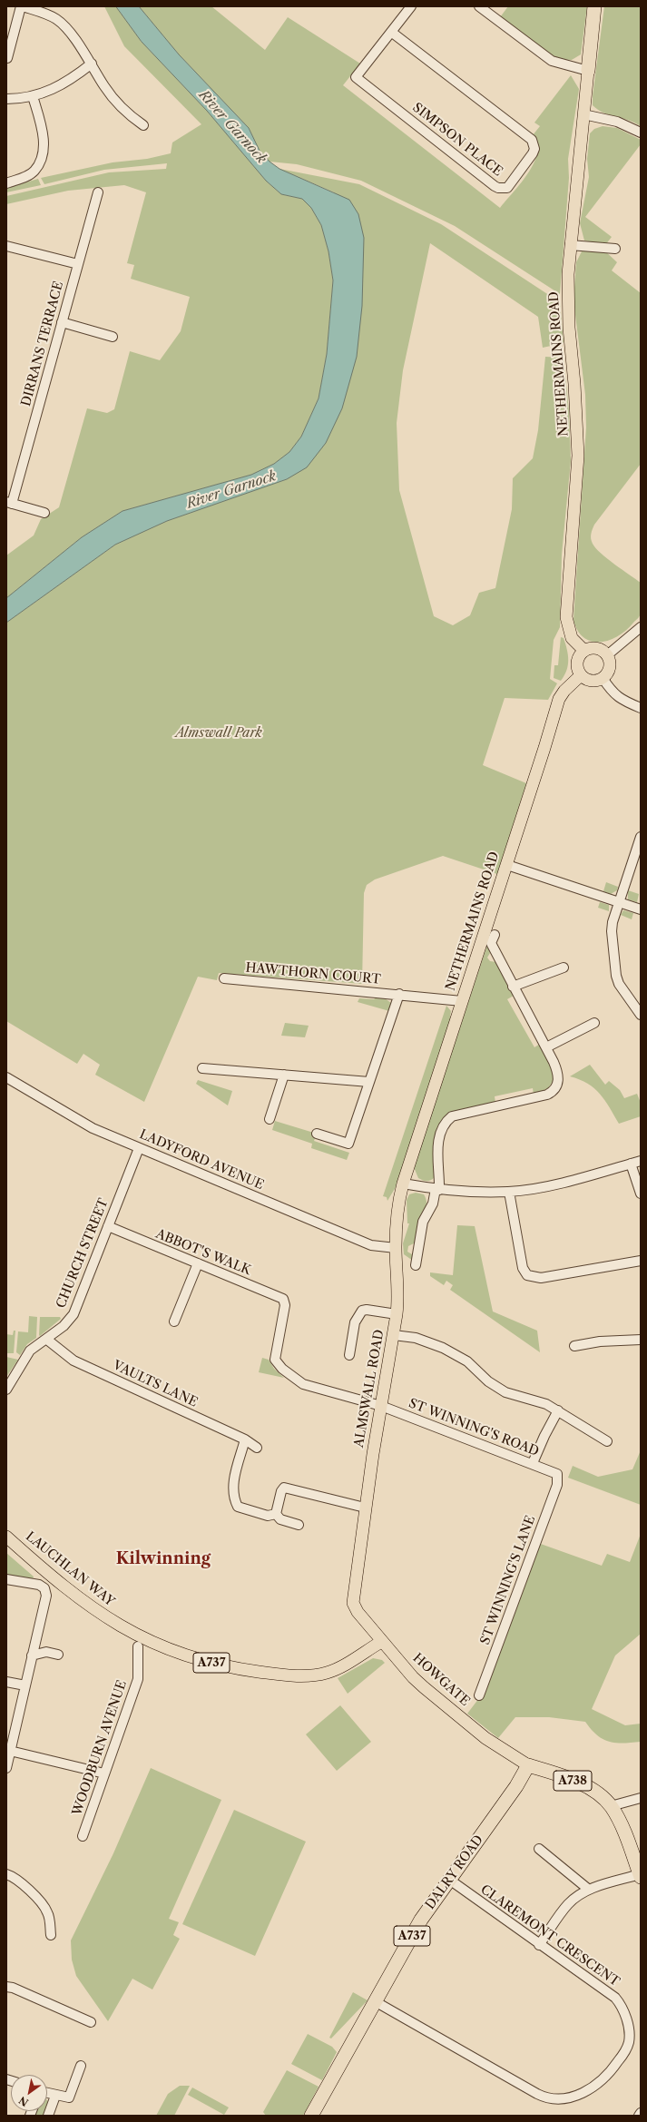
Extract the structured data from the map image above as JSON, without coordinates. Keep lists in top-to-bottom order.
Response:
{
  "streets": {
    "highway": ["A737", "A738", "DALRY ROAD"],
    "main road": [
      "NETHERMAINS ROAD",
      "ALMSWALL ROAD",
      "LAUCHLAN WAY",
      "HOWGATE"
    ],
    "street": [
      "SIMPSON PLACE",
      "DIRRANS TERRACE",
      "HAWTHORN COURT",
      "LADYFORD AVENUE",
      "ABBOT'S WALK",
      "CHURCH STREET",
      "VAULTS LANE",
      "ST WINNING'S ROAD",
      "ST WINNING'S LANE",
      "WOODBURN AVENUE",
      "CLAREMONT CRESCENT"
    ]
  },
  "crossings": [
    ["NETHERMAINS ROAD", "HAWTHORN COURT"],
    ["NETHERMAINS ROAD", "ALMSWALL ROAD"],
    ["LADYFORD AVENUE", "CHURCH STREET"],
    ["LADYFORD AVENUE", "ALMSWALL ROAD"],
    ["ABBOT'S WALK", "CHURCH STREET"],
    ["ABBOT'S WALK", "ST WINNING'S ROAD"],
    ["CHURCH STREET", "VAULTS LANE"],
    ["ALMSWALL ROAD", "ST WINNING'S ROAD"],
    ["ALMSWALL ROAD", "HOWGATE"],
    ["ST WINNING'S ROAD", "ST WINNING'S LANE"],
    ["LAUCHLAN WAY", "HOWGATE"],
    ["HOWGATE", "A738"],
    ["HOWGATE", "DALRY ROAD"],
    ["A738", "DALRY ROAD"],
    ["DALRY ROAD", "CLAREMONT CRESCENT"]
  ],
  "districts": ["Kilwinning"],
  "water": ["River Garnock"],
  "parks": ["Almswall Park"],
  "north": "bottom left"
}
